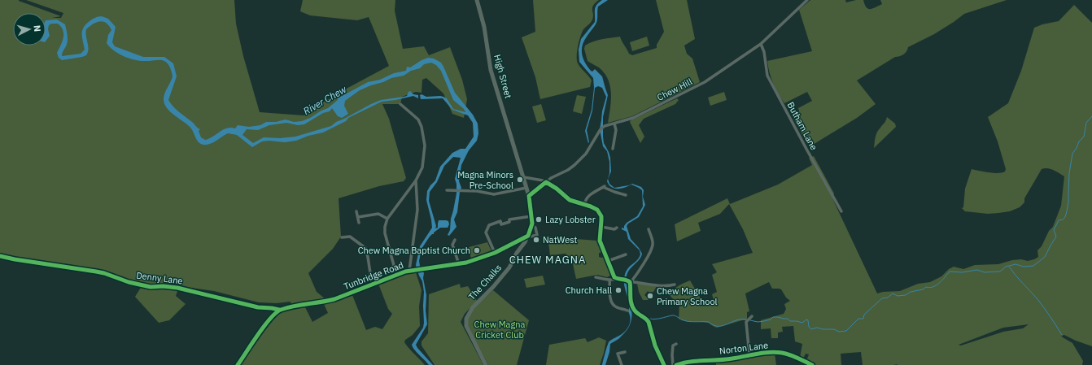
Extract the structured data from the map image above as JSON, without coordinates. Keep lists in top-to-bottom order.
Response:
{
  "streets": {
    "main road": ["High Street", "The Chalks"],
    "street": [
      "Chew Hill",
      "Butham Lane",
      "Tunbridge Road",
      "Denny Lane",
      "Norton Lane"
    ]
  },
  "crossings": [
    ["High Street", "Chew Hill"],
    ["High Street", "The Chalks"],
    ["Chew Hill", "Butham Lane"],
    ["Tunbridge Road", "Denny Lane"],
    ["Tunbridge Road", "The Chalks"]
  ],
  "districts": ["CHEW MAGNA"],
  "water": ["River Chew"],
  "parks": ["Chew Magna Cricket Club"],
  "places": [
    "Magna Minors Pre-School",
    "Lazy Lobster",
    "NatWest",
    "Chew Magna Baptist Church",
    "Church Hall",
    "Chew Magna Primary School"
  ],
  "north": "right"
}
